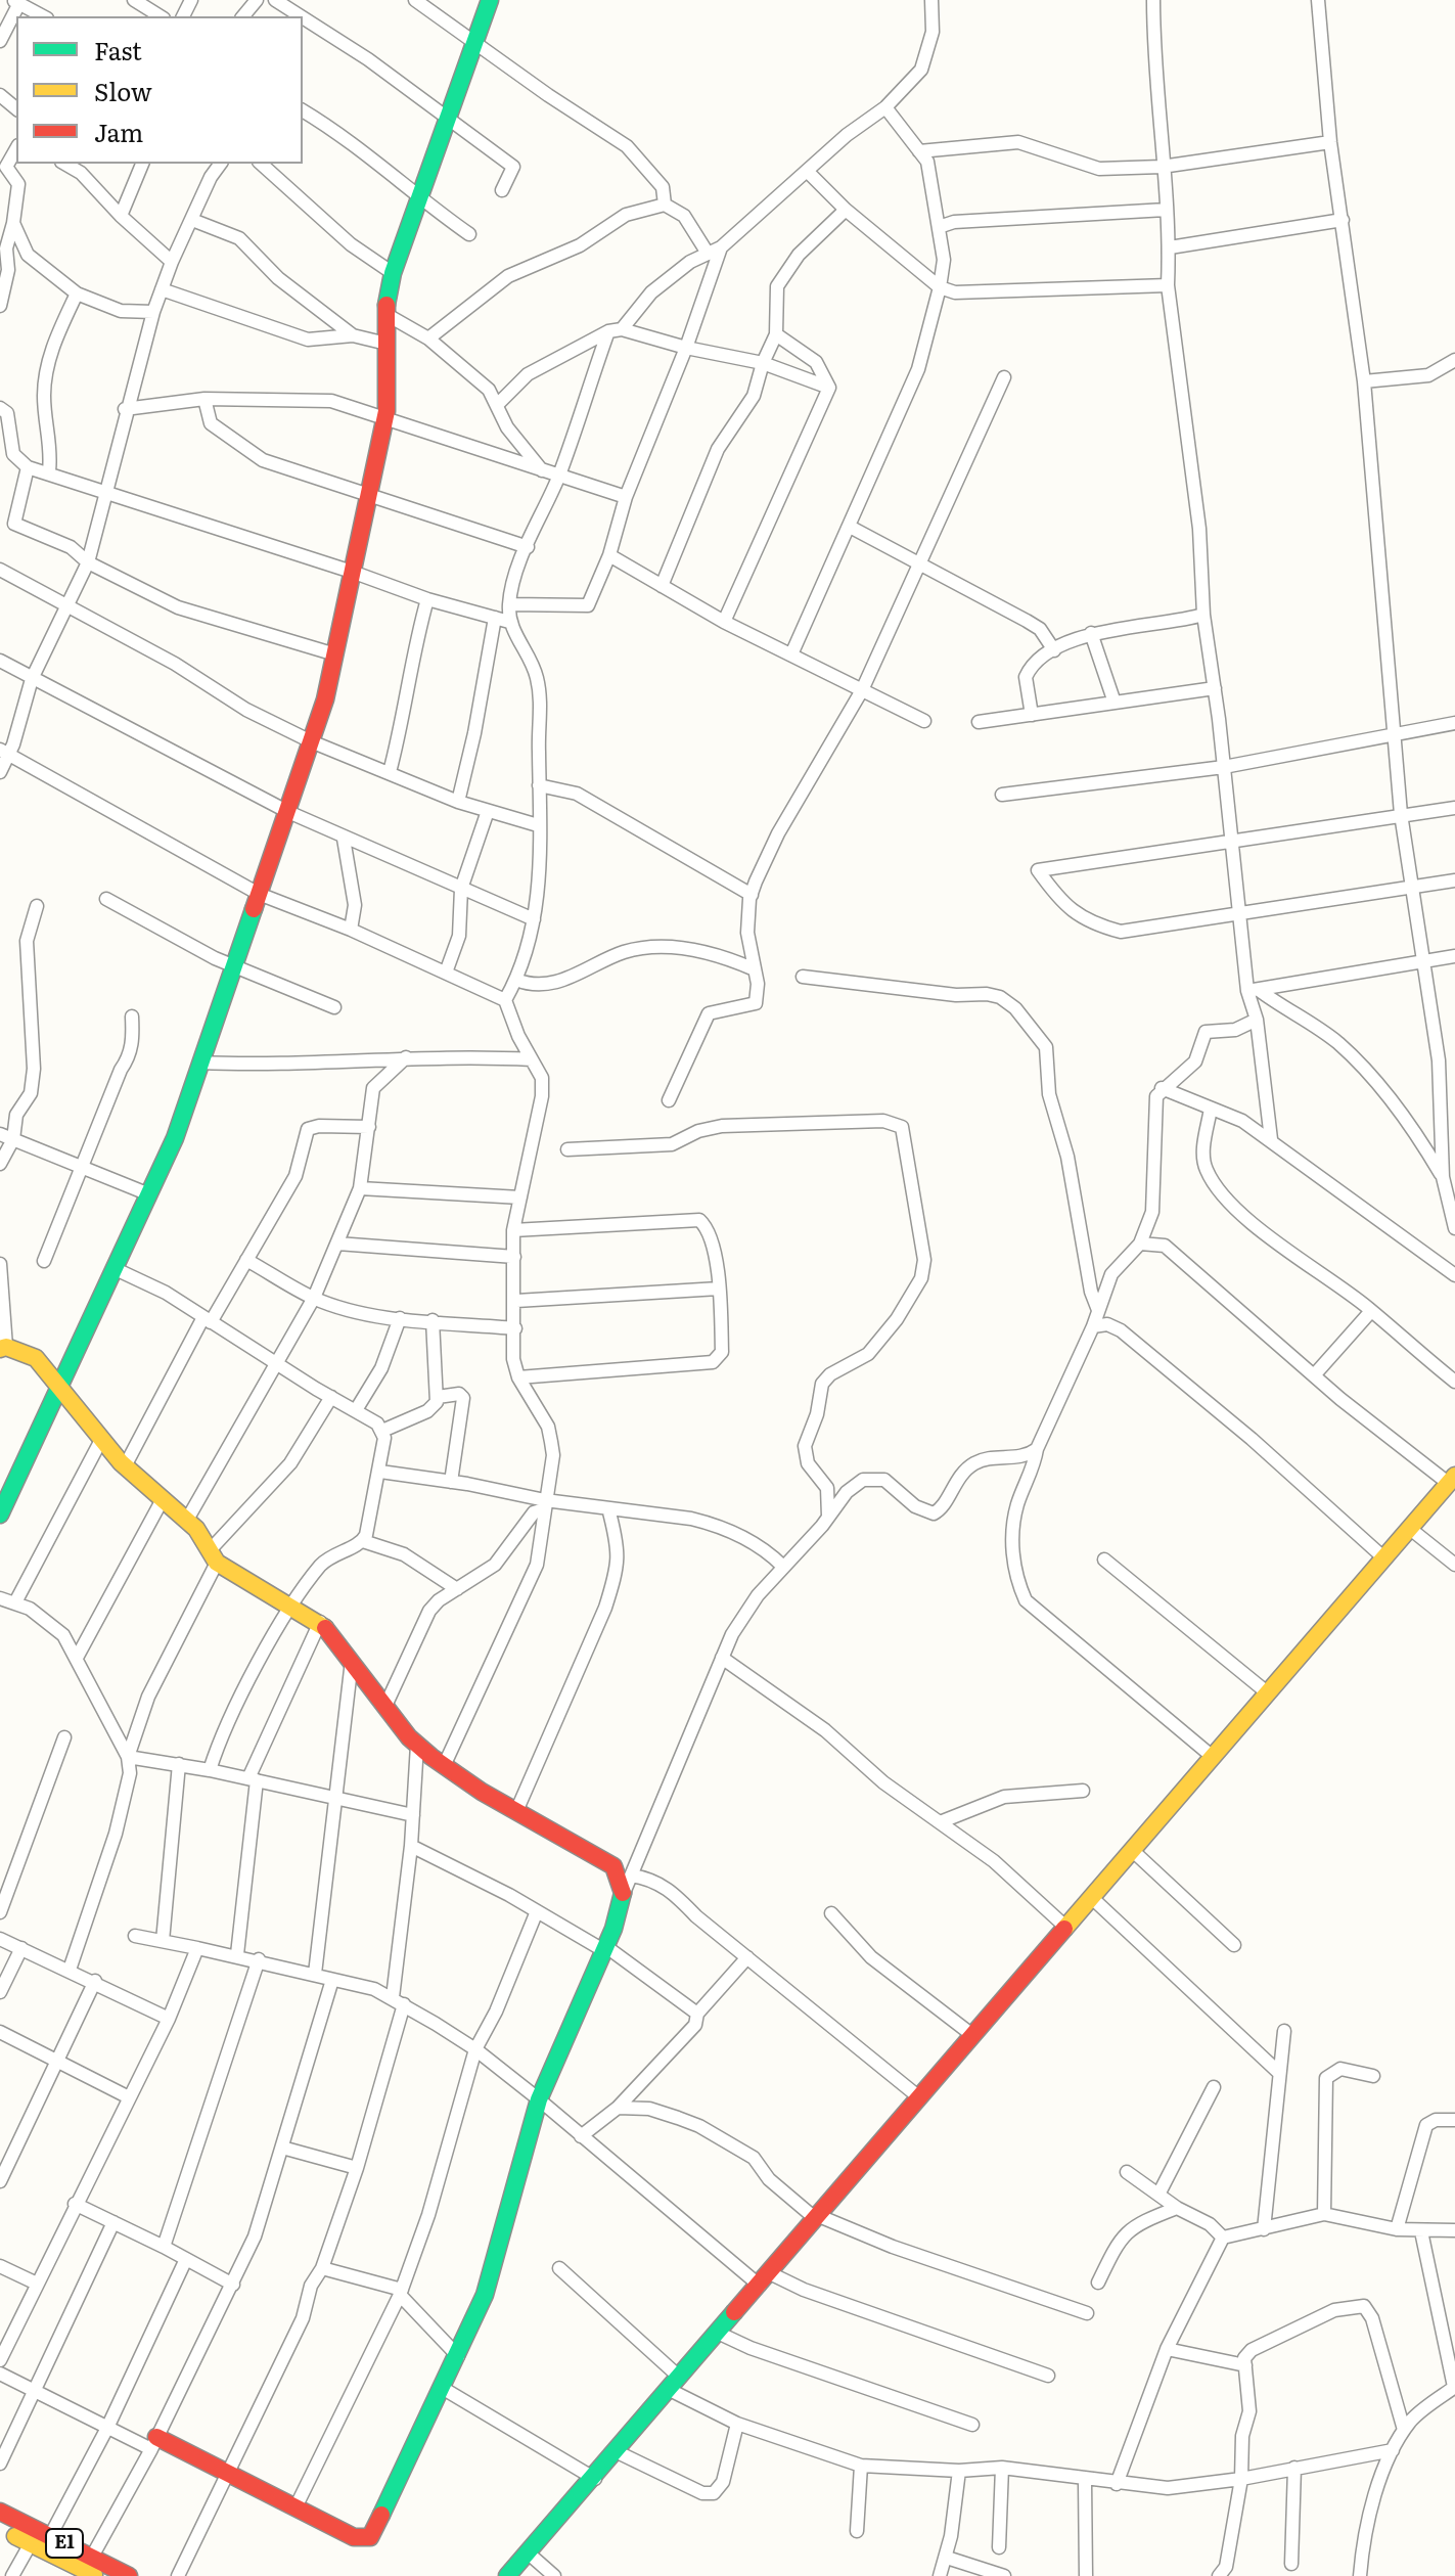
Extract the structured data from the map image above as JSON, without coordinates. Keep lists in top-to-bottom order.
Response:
{
  "streets": {
    "main road": ["E1"]
  },
  "legend": ["Fast", "Slow", "Jam"]
}
